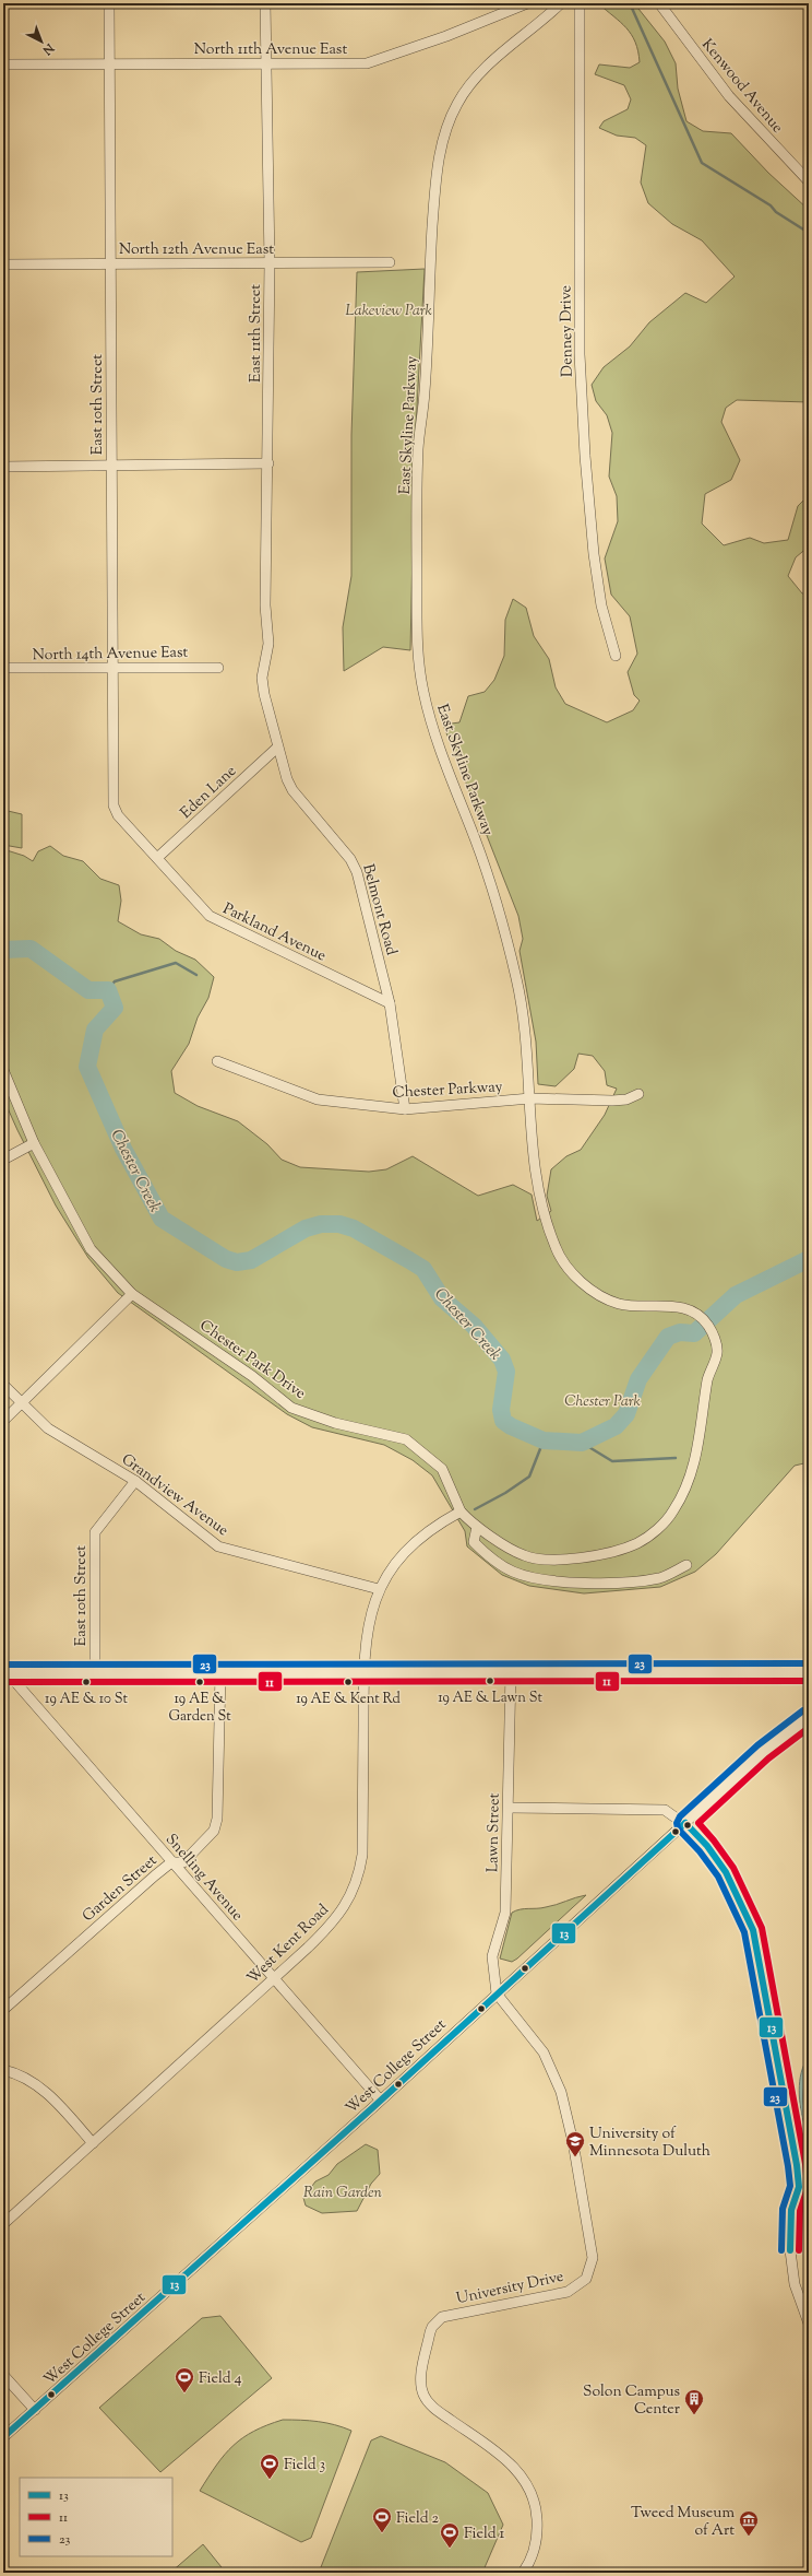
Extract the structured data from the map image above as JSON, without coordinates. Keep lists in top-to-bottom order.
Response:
{
  "streets": {
    "street": [
      "North 11th Avenue East",
      "Kenwood Avenue",
      "North 12th Avenue East",
      "Denney Drive",
      "East 11th Street",
      "East 10th Street",
      "East Skyline Parkway",
      "North 14th Avenue East",
      "Eden Lane",
      "Belmont Road",
      "Parkland Avenue",
      "Chester Parkway",
      "Chester Park Drive",
      "Grandview Avenue",
      "Lawn Street",
      "Snelling Avenue",
      "Garden Street",
      "West Kent Road",
      "West College Street",
      "University Drive"
    ]
  },
  "crossings": [
    ["North 11th Avenue East", "East 11th Street"],
    ["North 11th Avenue East", "East 10th Street"],
    ["North 12th Avenue East", "East 11th Street"],
    ["North 12th Avenue East", "East 10th Street"],
    ["East 11th Street", "Belmont Road"],
    ["East 10th Street", "North 14th Avenue East"],
    ["East 10th Street", "Parkland Avenue"],
    ["East 10th Street", "Grandview Avenue"],
    ["East Skyline Parkway", "Chester Parkway"],
    ["East Skyline Parkway", "Chester Park Drive"],
    ["Eden Lane", "Belmont Road"],
    ["Eden Lane", "Parkland Avenue"],
    ["Belmont Road", "Parkland Avenue"],
    ["Belmont Road", "Chester Parkway"],
    ["Chester Park Drive", "West Kent Road"],
    ["Grandview Avenue", "West Kent Road"],
    ["Lawn Street", "West College Street"],
    ["Lawn Street", "University Drive"],
    ["Snelling Avenue", "Garden Street"],
    ["Snelling Avenue", "West Kent Road"],
    ["Snelling Avenue", "West College Street"],
    ["West College Street", "University Drive"]
  ],
  "water": ["Chester Creek"],
  "parks": ["Lakeview Park", "Chester Park", "Rain Garden"],
  "places": {
    "other": [
      "19 AE & Lawn St",
      "19 AE & 10 St",
      "19 AE & Garden St",
      "19 AE & Kent Rd"
    ],
    "school or university": ["University of Minnesota Duluth"],
    "sports": [
      "Field 4",
      "Field 3",
      "Field 2",
      "Field 1"
    ],
    "building": ["Solon Campus Center"],
    "museum": ["Tweed Museum of Art"]
  },
  "lines": ["transit line 23", "transit line 11", "transit line 13"],
  "legend": ["13", "11", "23"],
  "north": "bottom right"
}
